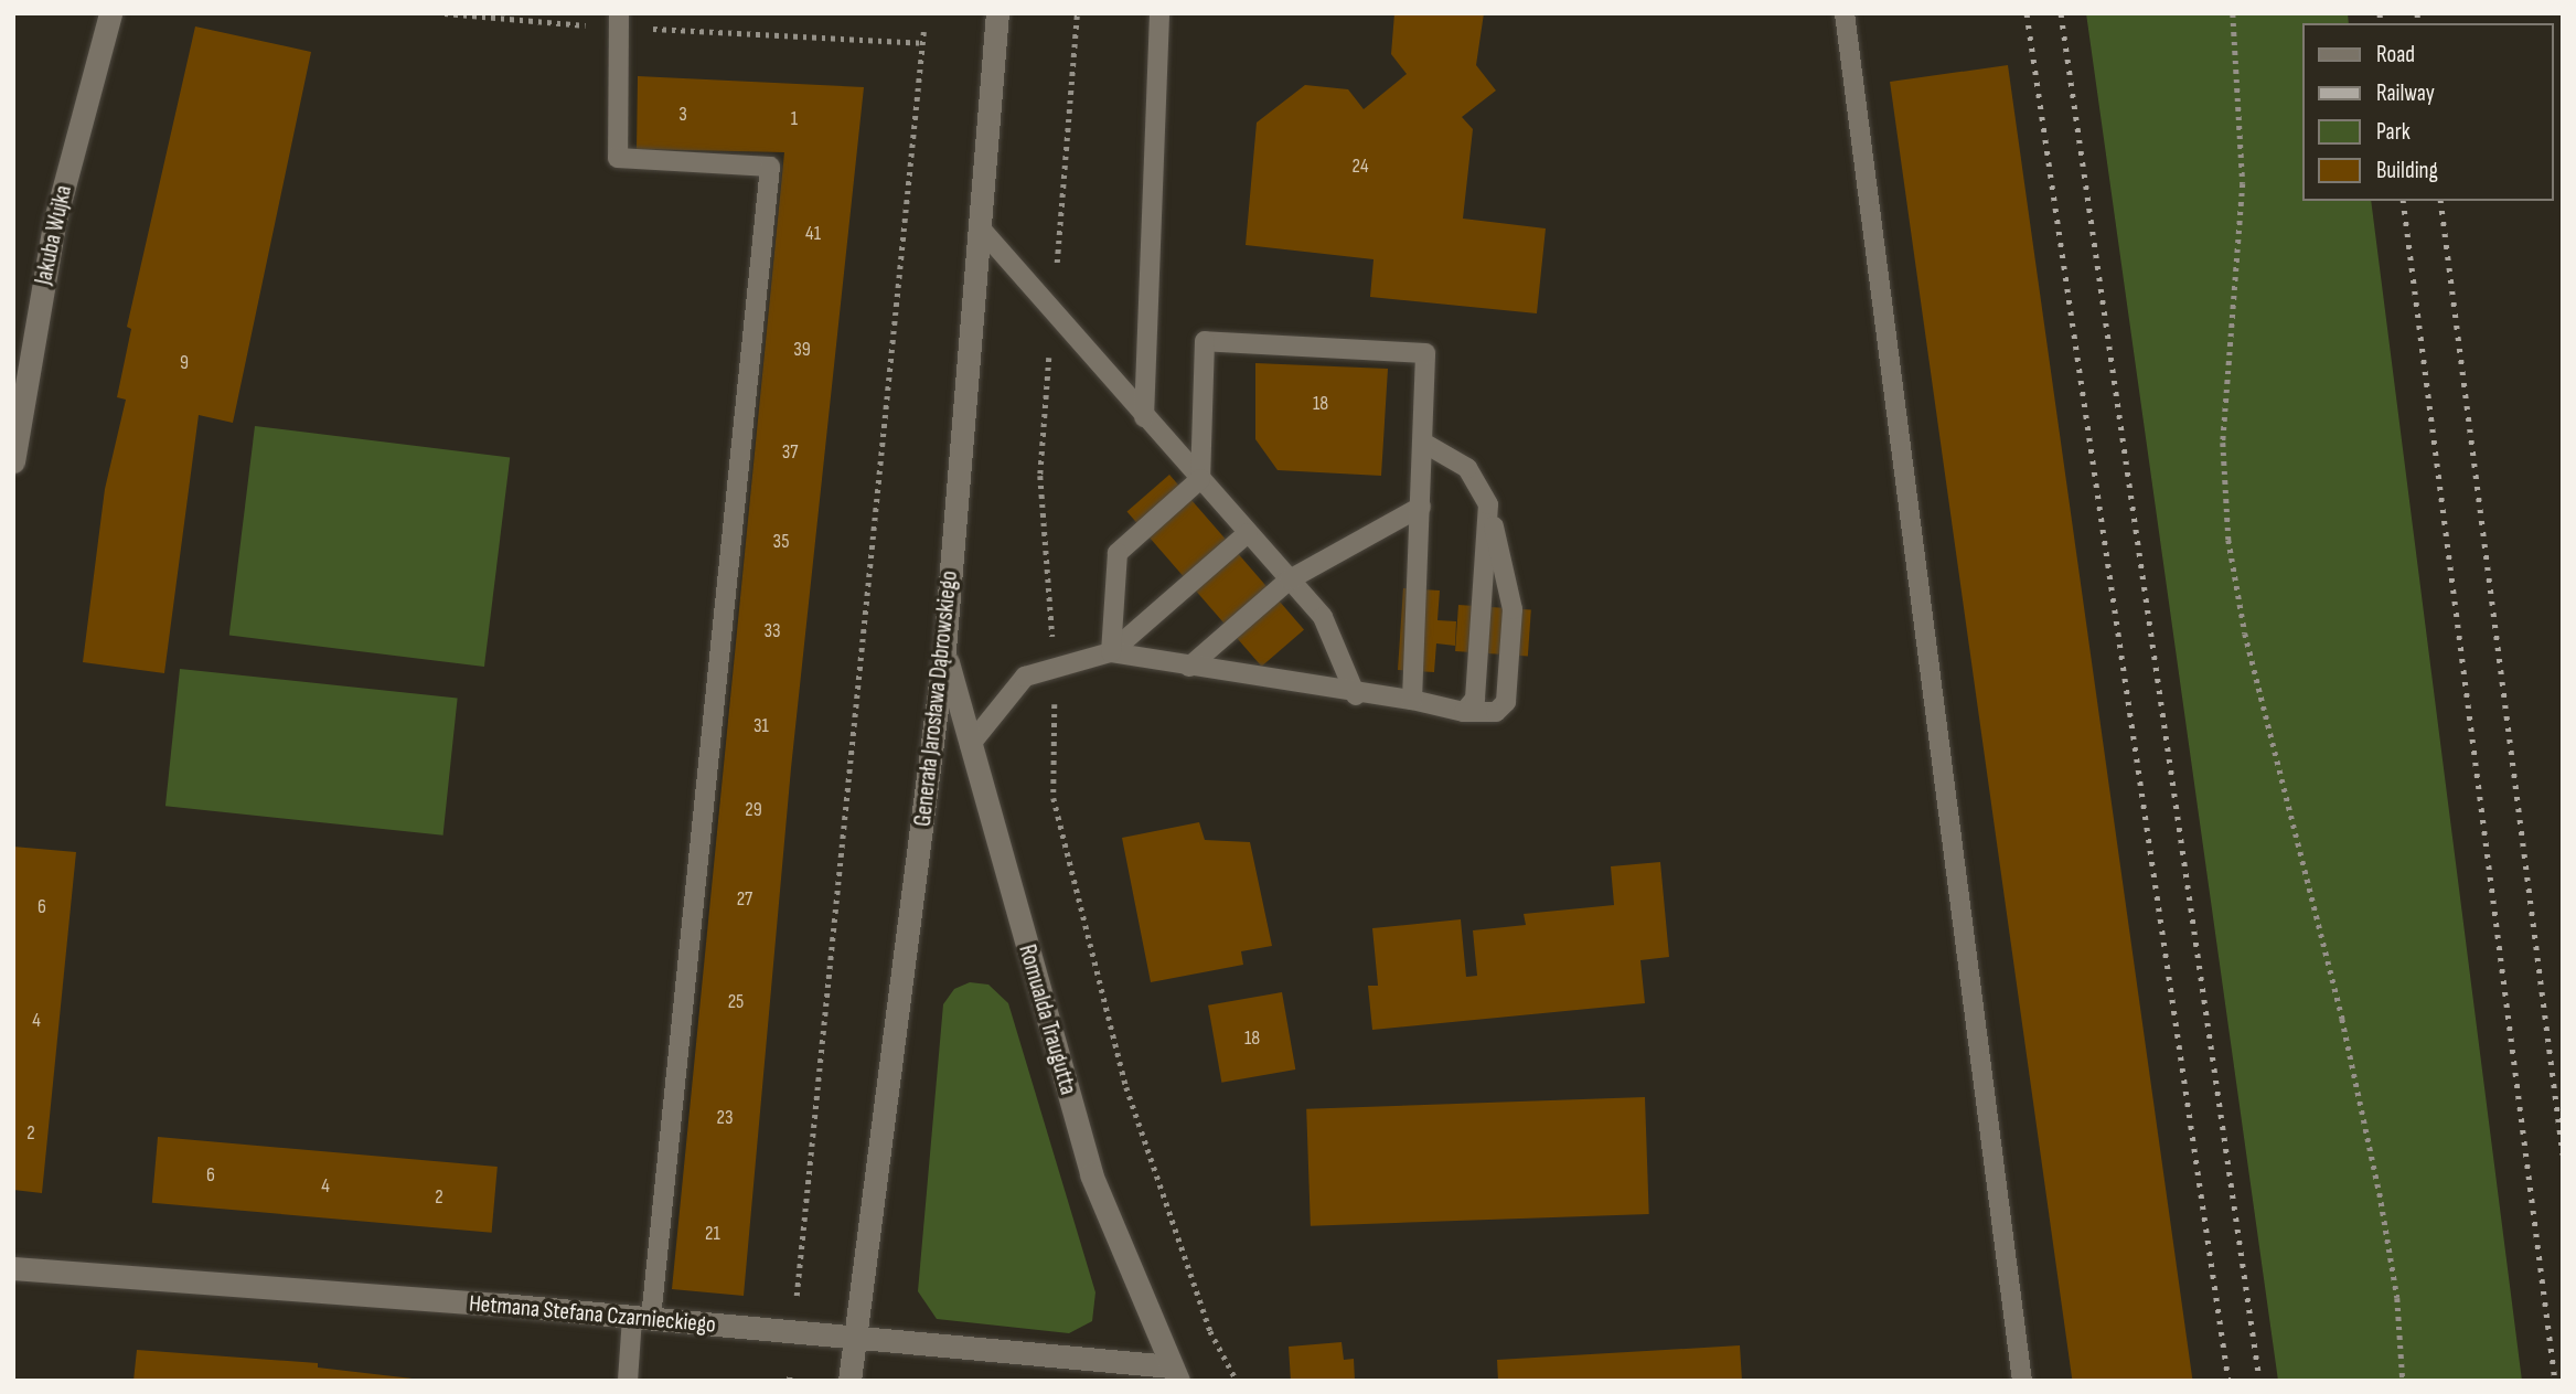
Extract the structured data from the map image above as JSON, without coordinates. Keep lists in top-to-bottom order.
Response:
{
  "streets": {
    "street": [
      "Jakuba Wujka",
      "Generała Jarosława Dąbrowskiego",
      "Romualda Traugutta",
      "Hetmana Stefana Czarnieckiego"
    ]
  },
  "crossings": [
    ["Generała Jarosława Dąbrowskiego", "Romualda Traugutta"],
    ["Generała Jarosława Dąbrowskiego", "Hetmana Stefana Czarnieckiego"],
    ["Romualda Traugutta", "Hetmana Stefana Czarnieckiego"]
  ],
  "house_numbers": [
    "3",
    "1",
    "24",
    "41",
    "39",
    "9",
    "18",
    "37",
    "35",
    "33",
    "31",
    "29",
    "27",
    "6",
    "25",
    "4",
    "18",
    "23",
    "2",
    "6",
    "4",
    "2",
    "21"
  ],
  "legend": [
    "Road",
    "Railway",
    "Park",
    "Building"
  ]
}
